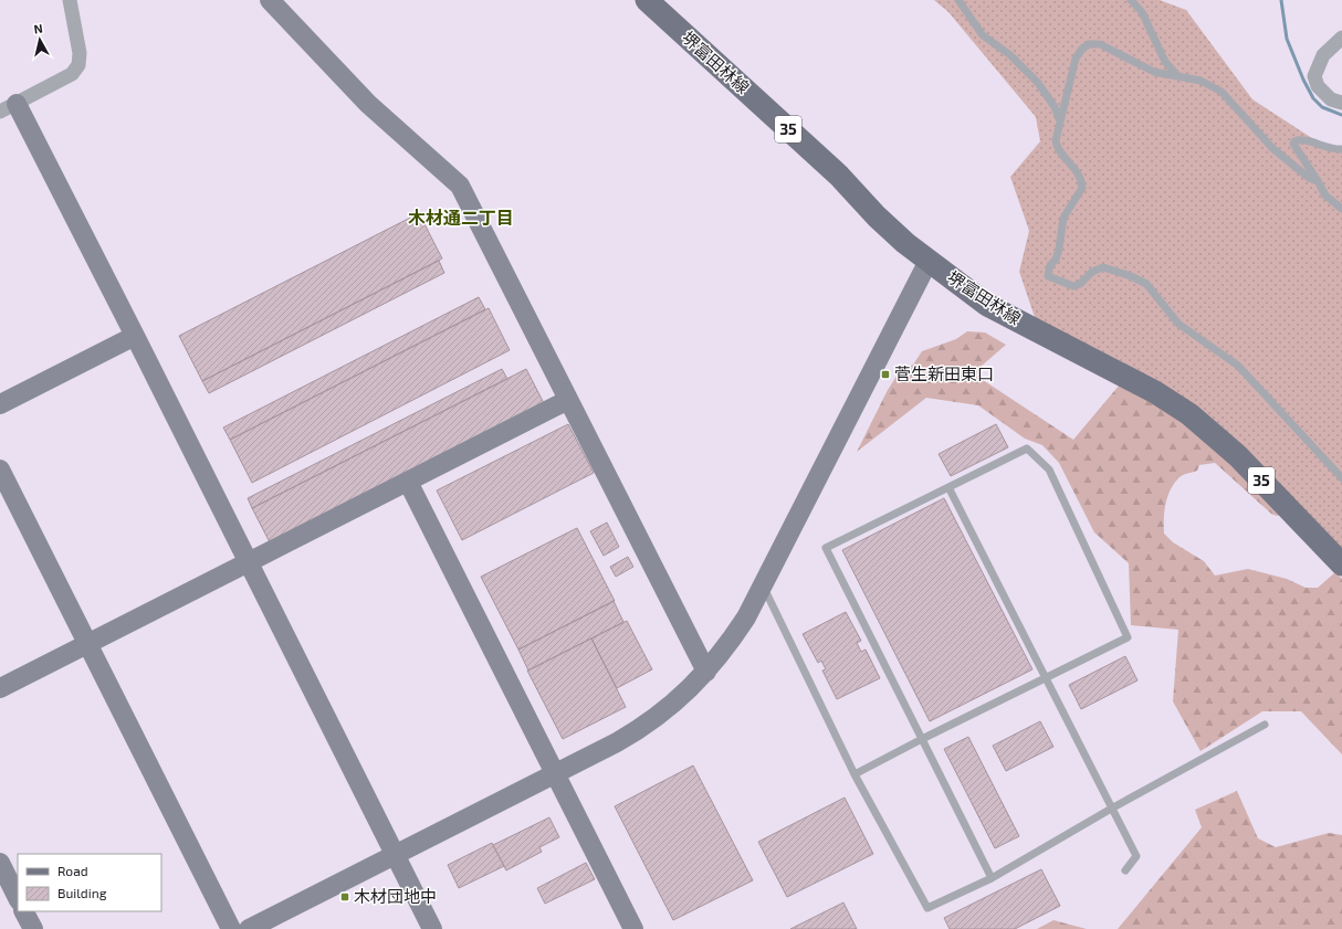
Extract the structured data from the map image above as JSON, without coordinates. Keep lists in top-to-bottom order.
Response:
{
  "streets": {
    "main road": ["堺富田林線", "35"]
  },
  "districts": ["木材通二丁目"],
  "places": {
    "transit": ["菅生新田東口", "木材団地中"]
  },
  "legend": ["Road", "Building"],
  "north": "top"
}
